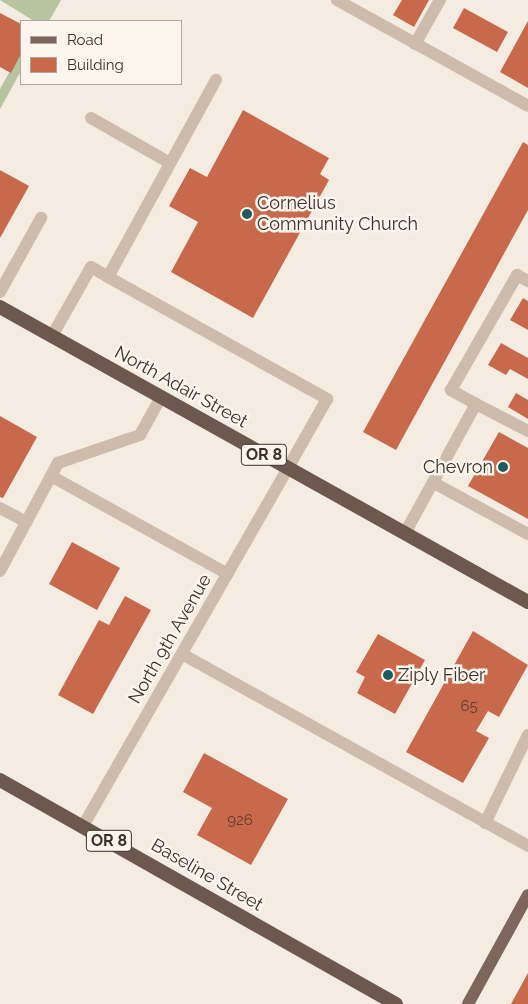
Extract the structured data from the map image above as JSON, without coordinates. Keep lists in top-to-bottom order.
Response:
{
  "streets": {
    "highway": ["North Adair Street", "OR 8", "Baseline Street"],
    "street": ["North 9th Avenue"]
  },
  "crossings": [
    ["North Adair Street", "North 9th Avenue"],
    ["North 9th Avenue", "Baseline Street"]
  ],
  "places": ["Cornelius Community Church", "Chevron", "Ziply Fiber"],
  "house_numbers": ["65", "926"],
  "legend": ["Road", "Building"]
}
